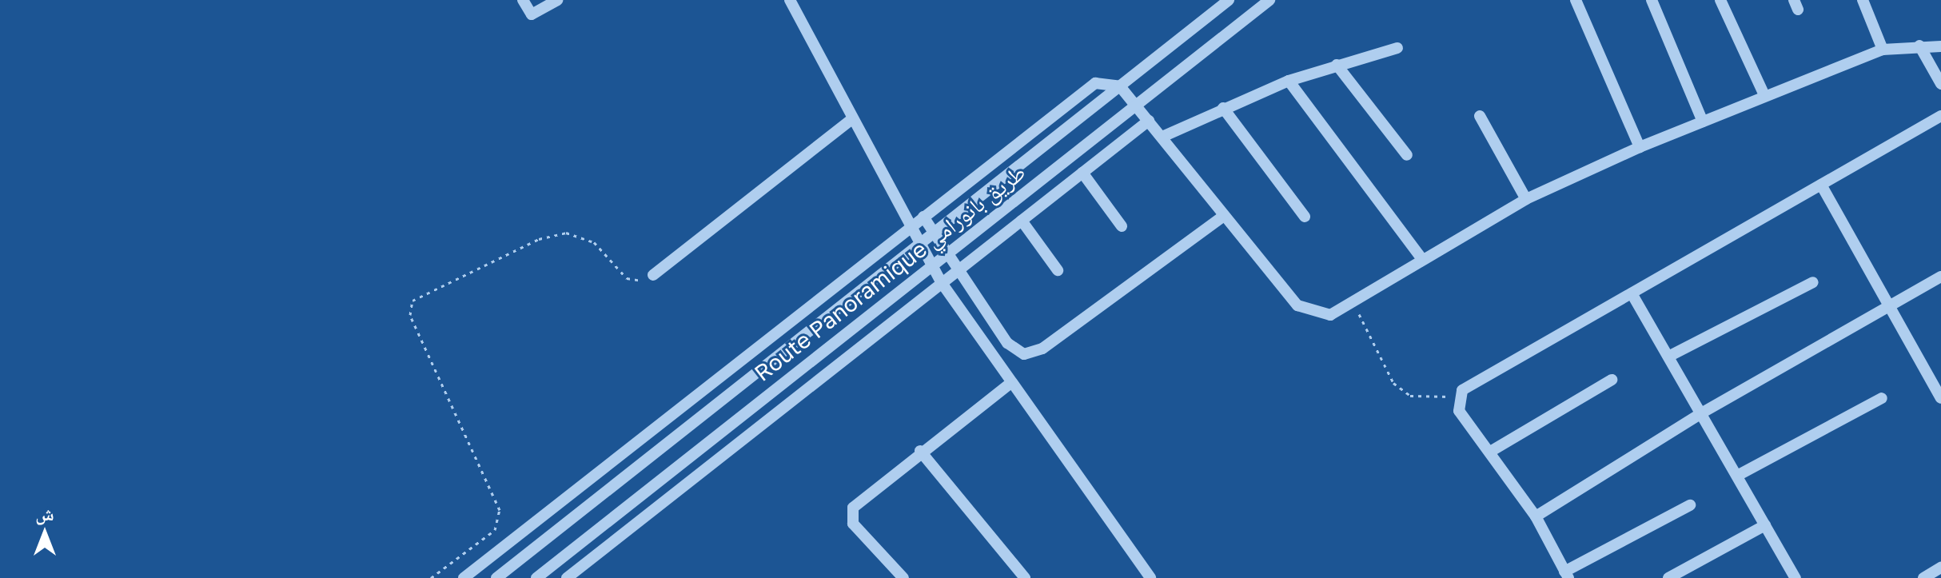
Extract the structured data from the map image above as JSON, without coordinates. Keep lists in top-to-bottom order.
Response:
{
  "streets": {
    "street": ["Route Panoramique طريق بانورامي"]
  },
  "north": "top"
}
